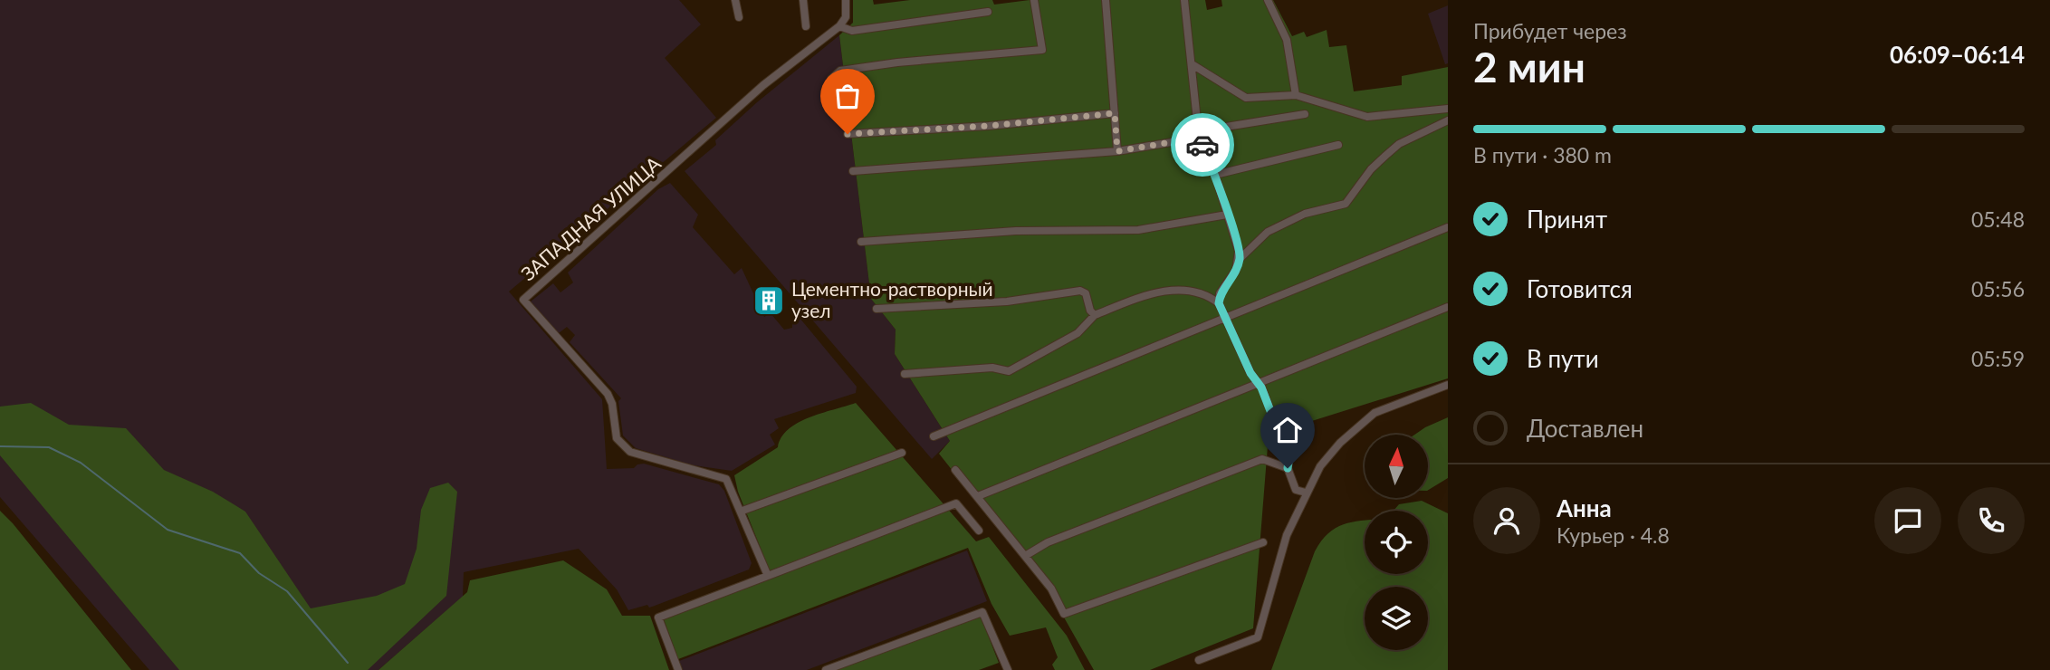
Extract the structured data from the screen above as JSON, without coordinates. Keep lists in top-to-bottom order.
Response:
{
  "streets": {
    "street": ["ЗАПАДНАЯ УЛИЦА"]
  },
  "places": {
    "building": ["Цементно-растворный узел"]
  },
  "north": "top",
  "page": {
    "heading": ["2 мин", "Прибудет через", "06:09–06:14"],
    "panel": ["Анна", "Курьер · 4.8"],
    "bar": "В пути · 380 m",
    "list": [
      ["Принят", "05:48"],
      ["Готовится", "05:56"],
      ["В пути", "05:59"],
      "Доставлен"
    ]
  }
}
